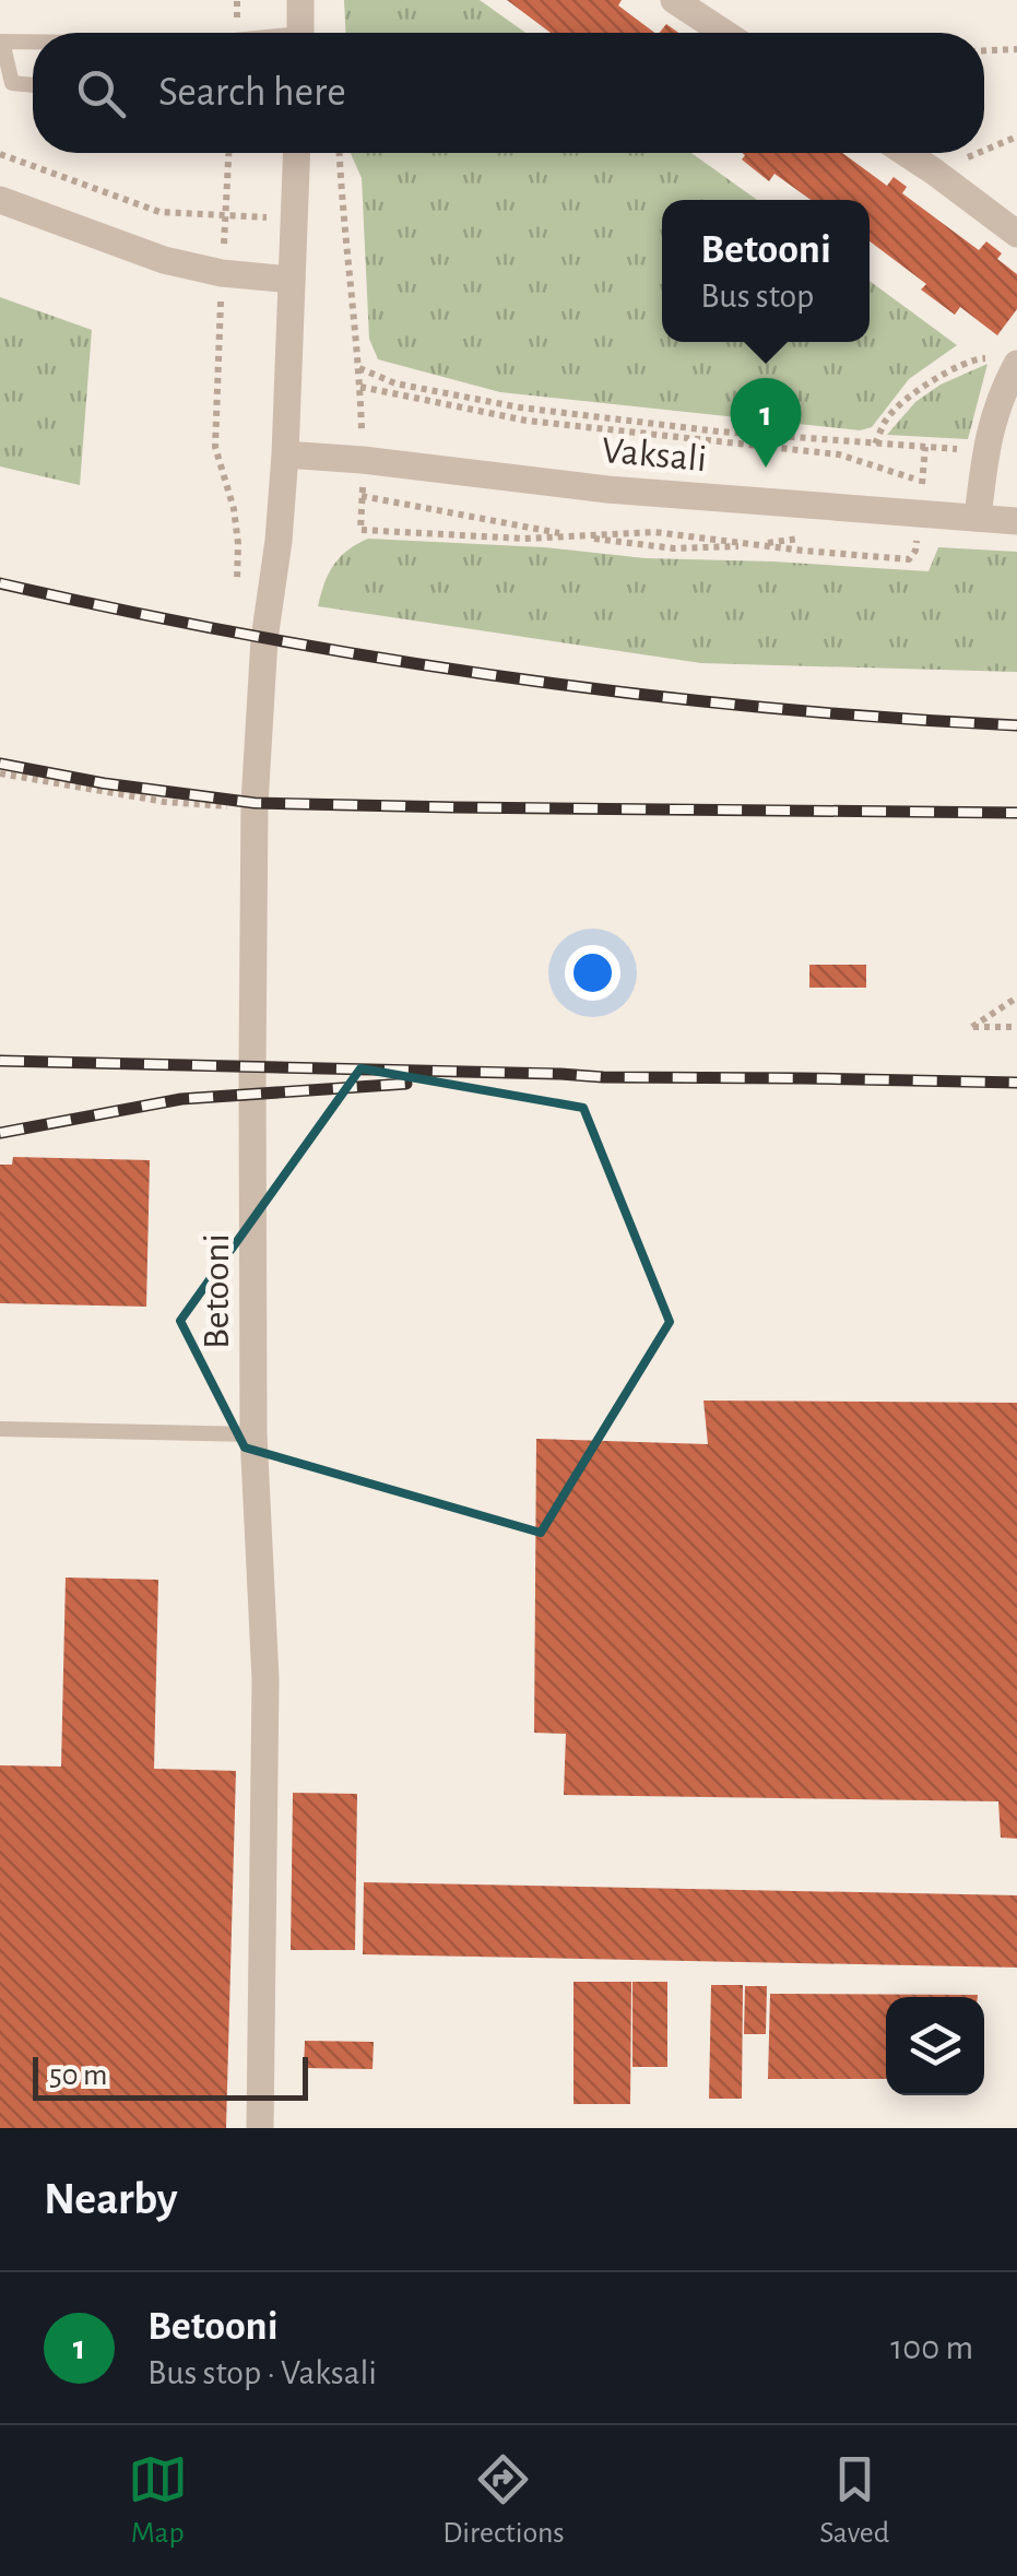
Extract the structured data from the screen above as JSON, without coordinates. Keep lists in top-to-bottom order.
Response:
{
  "streets": {
    "street": ["Vaksali", "Betooni"]
  },
  "crossings": [
    ["Vaksali", "Betooni"]
  ],
  "scale_bar": "50 m",
  "page": {
    "search": "Search here",
    "popup": ["Betooni", "Bus stop"],
    "pins": "1",
    "scale": "50 m",
    "heading": "Nearby",
    "list": [
      {
        "mark": "1",
        "name": "Betooni",
        "note": "Bus stop · Vaksali",
        "value": "100 m"
      }
    ],
    "nav": ["Map", "Directions", "Saved"]
  }
}
